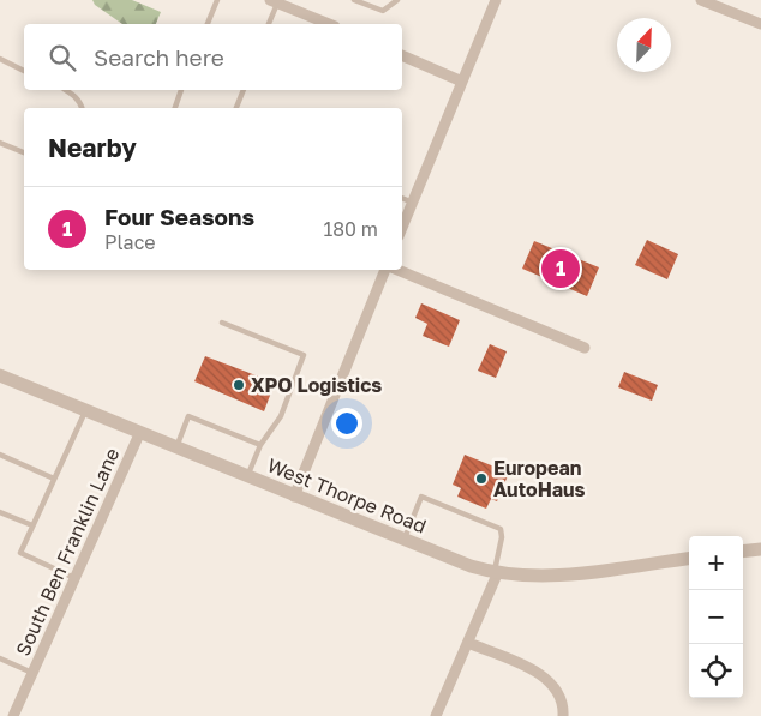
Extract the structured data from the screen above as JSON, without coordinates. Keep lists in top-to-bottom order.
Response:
{
  "streets": {
    "street": ["West Thorpe Road", "South Ben Franklin Lane"]
  },
  "crossings": [
    ["West Thorpe Road", "South Ben Franklin Lane"]
  ],
  "places": ["XPO Logistics", "European AutoHaus"],
  "north": "top right",
  "page": {
    "search": "Search here",
    "heading": "Nearby",
    "list": [
      {
        "mark": "1",
        "name": "Four Seasons",
        "note": "Place",
        "value": "180 m"
      }
    ],
    "pins": "1",
    "map_buttons": ["+", "−"]
  }
}
